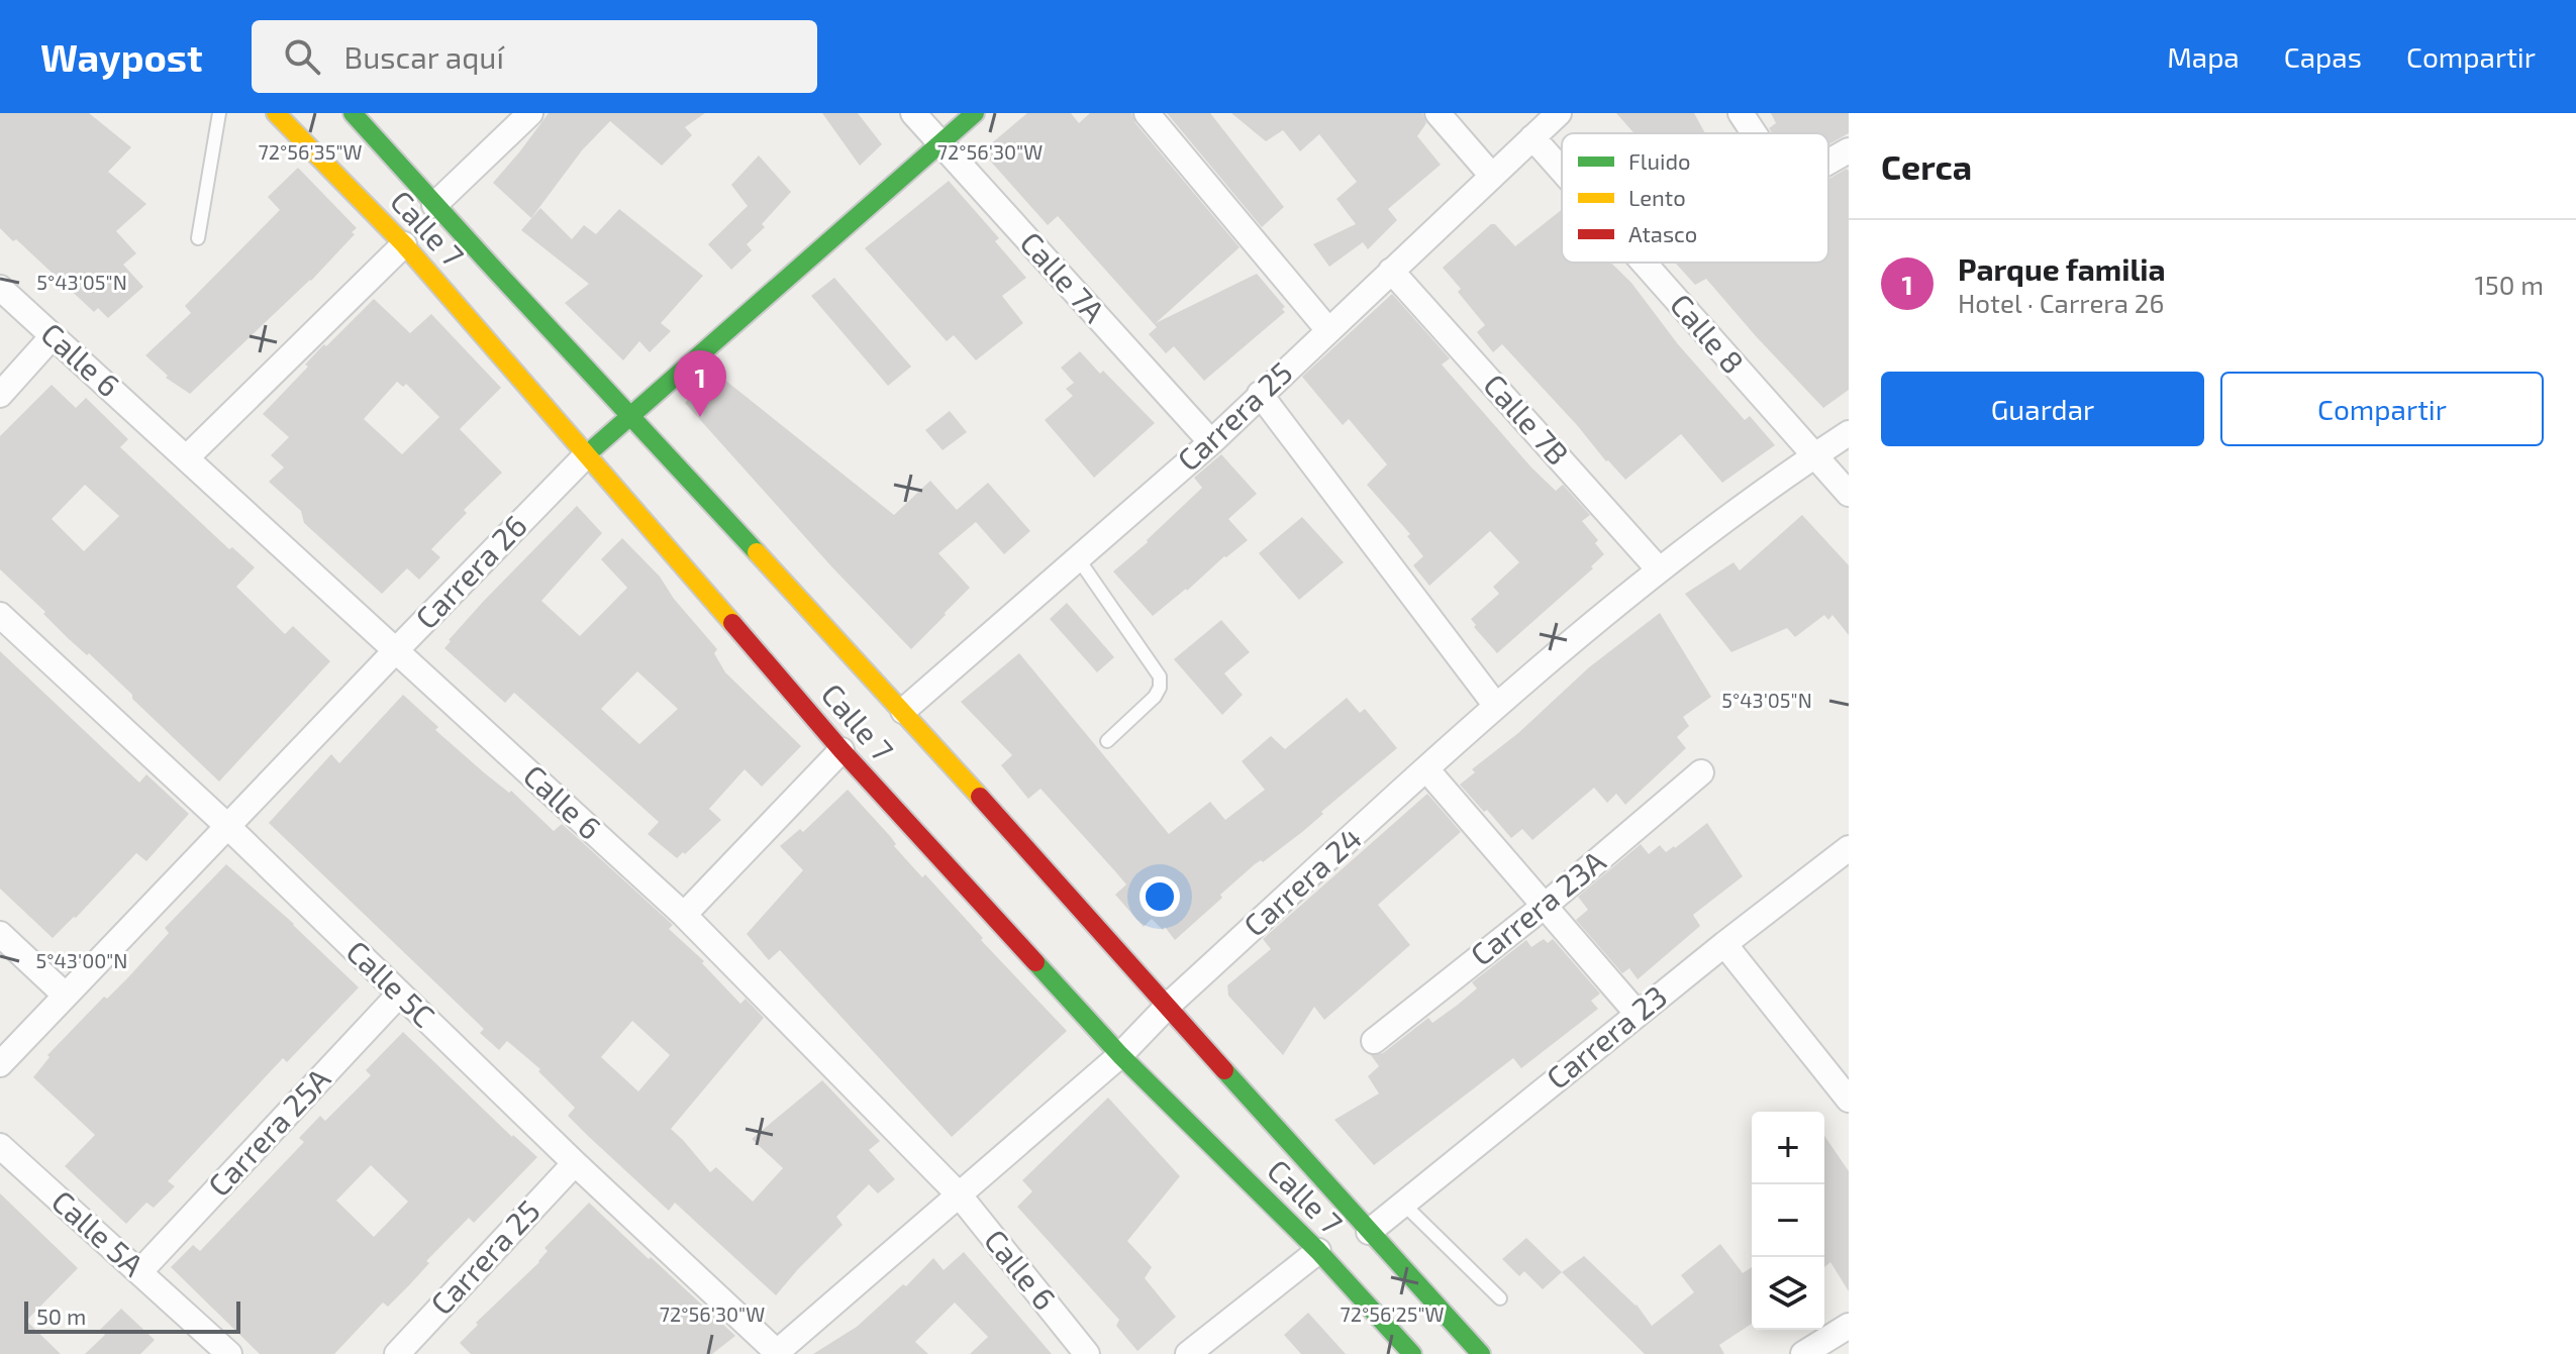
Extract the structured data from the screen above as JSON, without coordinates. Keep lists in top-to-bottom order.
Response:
{
  "streets": {
    "main road": ["Calle 7", "Carrera 26"],
    "street": [
      "Calle 7A",
      "Calle 8",
      "Calle 6",
      "Carrera 25",
      "Calle 7B",
      "Carrera 24",
      "Carrera 23A",
      "Calle 5C",
      "Carrera 23",
      "Carrera 25A",
      "Calle 5A"
    ]
  },
  "crossings": [
    ["Calle 7", "Carrera 25"],
    ["Calle 7", "Carrera 26"],
    ["Calle 7", "Carrera 24"],
    ["Calle 7", "Carrera 23"],
    ["Calle 7A", "Carrera 25"],
    ["Calle 7A", "Carrera 26"],
    ["Calle 8", "Carrera 25"],
    ["Calle 8", "Carrera 24"],
    ["Calle 6", "Carrera 26"],
    ["Calle 6", "Carrera 24"],
    ["Carrera 25", "Calle 7B"],
    ["Carrera 25", "Calle 5C"],
    ["Calle 7B", "Carrera 24"],
    ["Carrera 26", "Calle 5C"],
    ["Carrera 24", "Calle 5C"],
    ["Calle 5C", "Carrera 25A"],
    ["Carrera 25A", "Calle 5A"]
  ],
  "legend": ["Fluido", "Lento", "Atasco"],
  "scale_bar": "50 m",
  "page": {
    "header": "Waypost",
    "search": "Buscar aquí",
    "nav": ["Mapa", "Capas", "Compartir"],
    "heading": "Cerca",
    "list": [
      {
        "mark": "1",
        "name": "Parque familia",
        "note": "Hotel · Carrera 26",
        "value": "150 m"
      }
    ],
    "buttons": ["Guardar", "Compartir"],
    "pins": "1",
    "map_buttons": ["+", "−"],
    "scale": "50 m"
  },
  "coordinates": [
    "72°56'35\"W",
    "72°56'30\"W",
    "5°43'05\"N",
    "5°43'00\"N",
    "72°56'25\"W"
  ]
}
